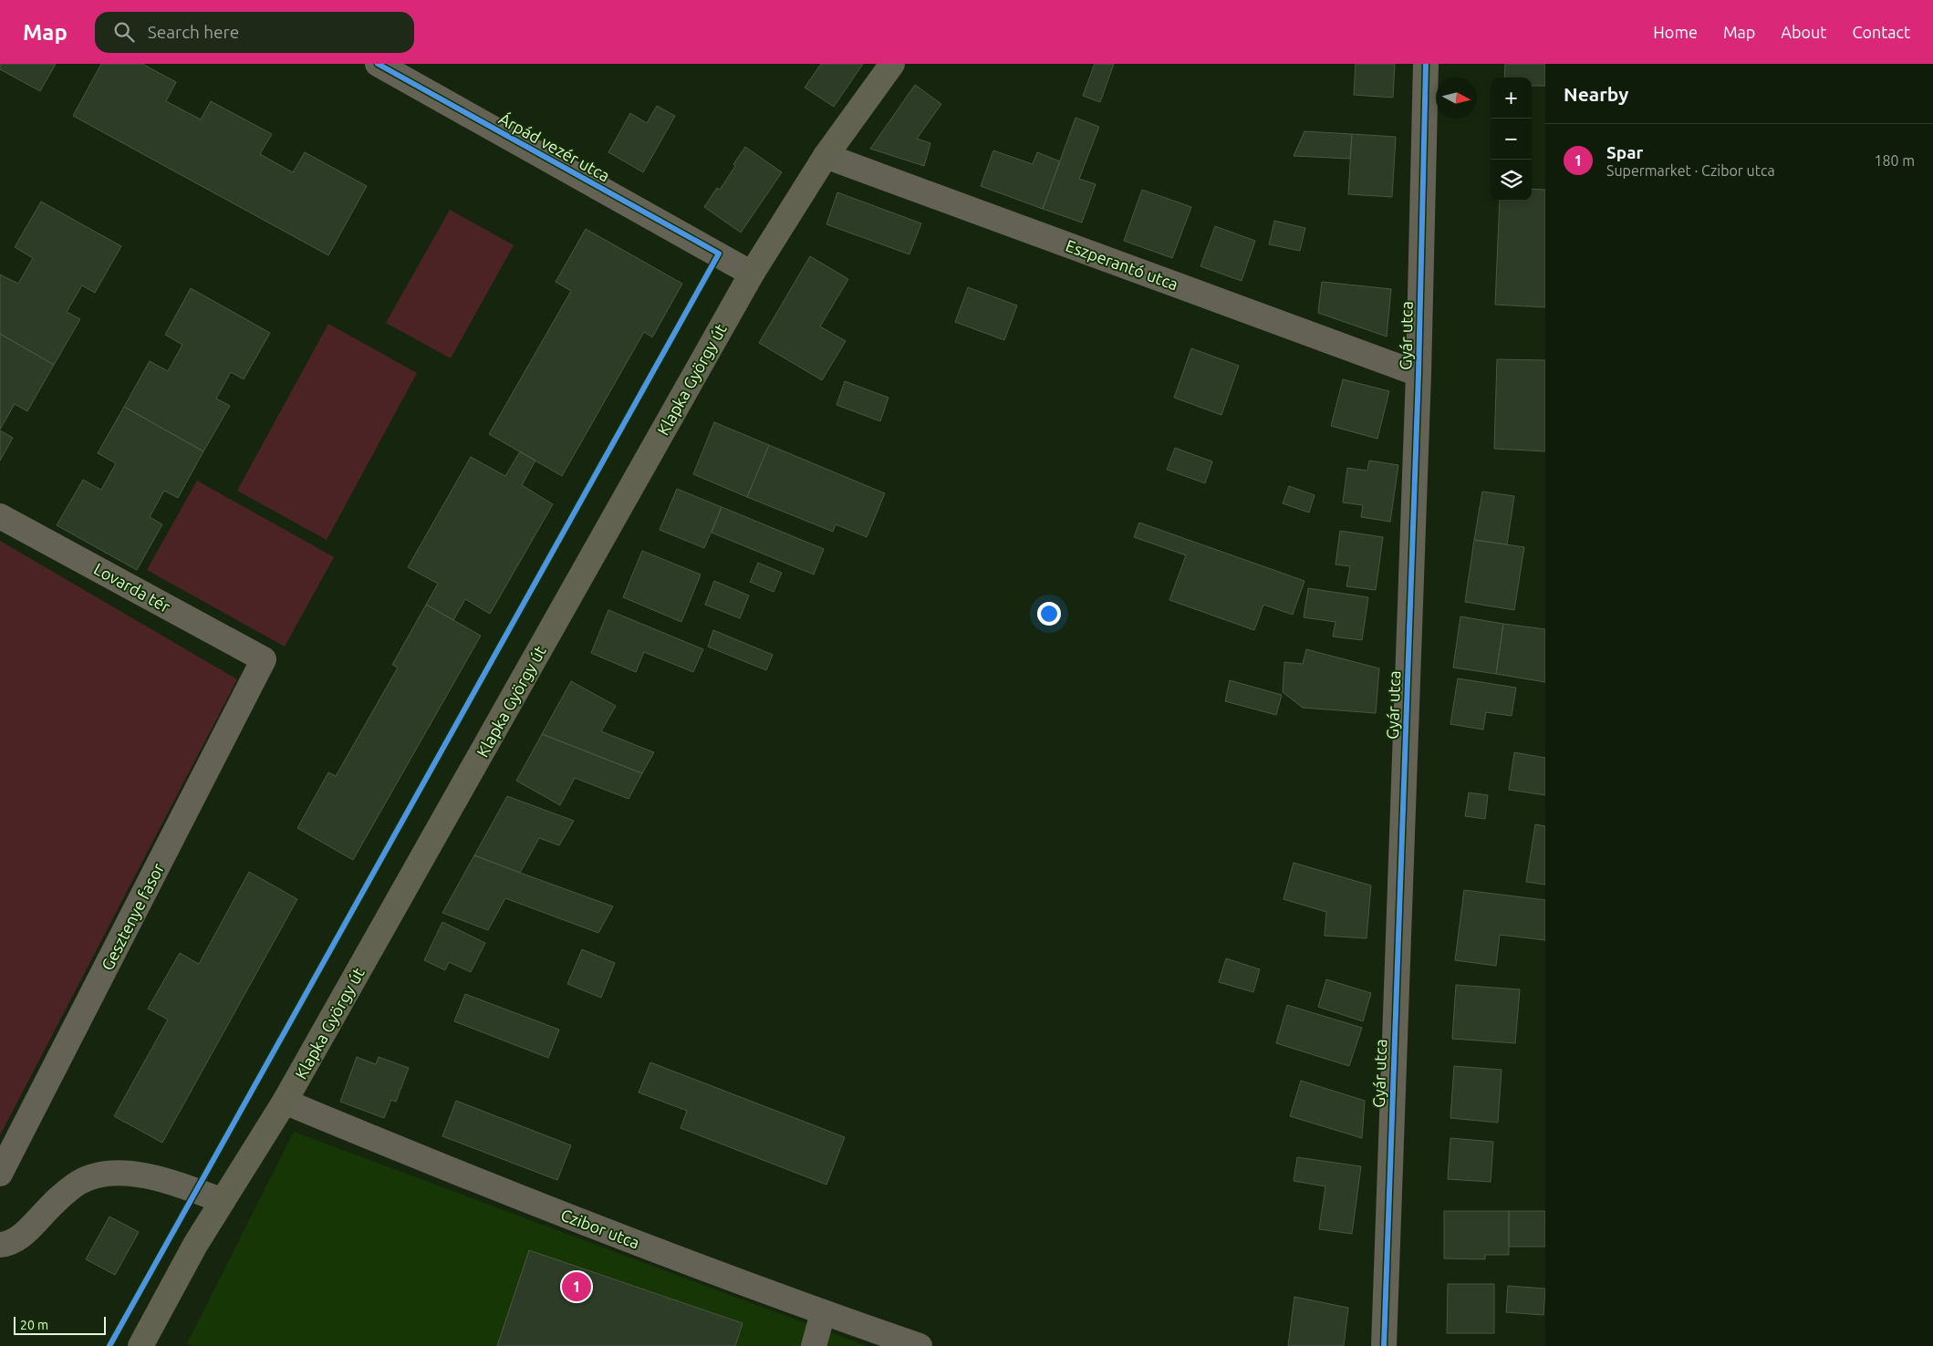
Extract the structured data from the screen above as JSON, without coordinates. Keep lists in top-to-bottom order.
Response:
{
  "streets": {
    "main road": ["Klapka György út"],
    "street": [
      "Árpád vezér utca",
      "Eszperantó utca",
      "Gyár utca",
      "Lovarda tér",
      "Gesztenye fasor",
      "Czibor utca"
    ]
  },
  "crossings": [
    ["Árpád vezér utca", "Klapka György út"],
    ["Eszperantó utca", "Gyár utca"],
    ["Eszperantó utca", "Klapka György út"],
    ["Klapka György út", "Czibor utca"],
    ["Lovarda tér", "Gesztenye fasor"]
  ],
  "scale_bar": "20 m",
  "north": "right",
  "page": {
    "header": "Map",
    "search": "Search here",
    "nav": [
      "Home",
      "Map",
      "About",
      "Contact"
    ],
    "heading": "Nearby",
    "map_buttons": ["+", "−"],
    "list": [
      {
        "mark": "1",
        "name": "Spar",
        "note": "Supermarket · Czibor utca",
        "value": "180 m"
      }
    ],
    "pins": "1",
    "scale": "20 m"
  }
}
